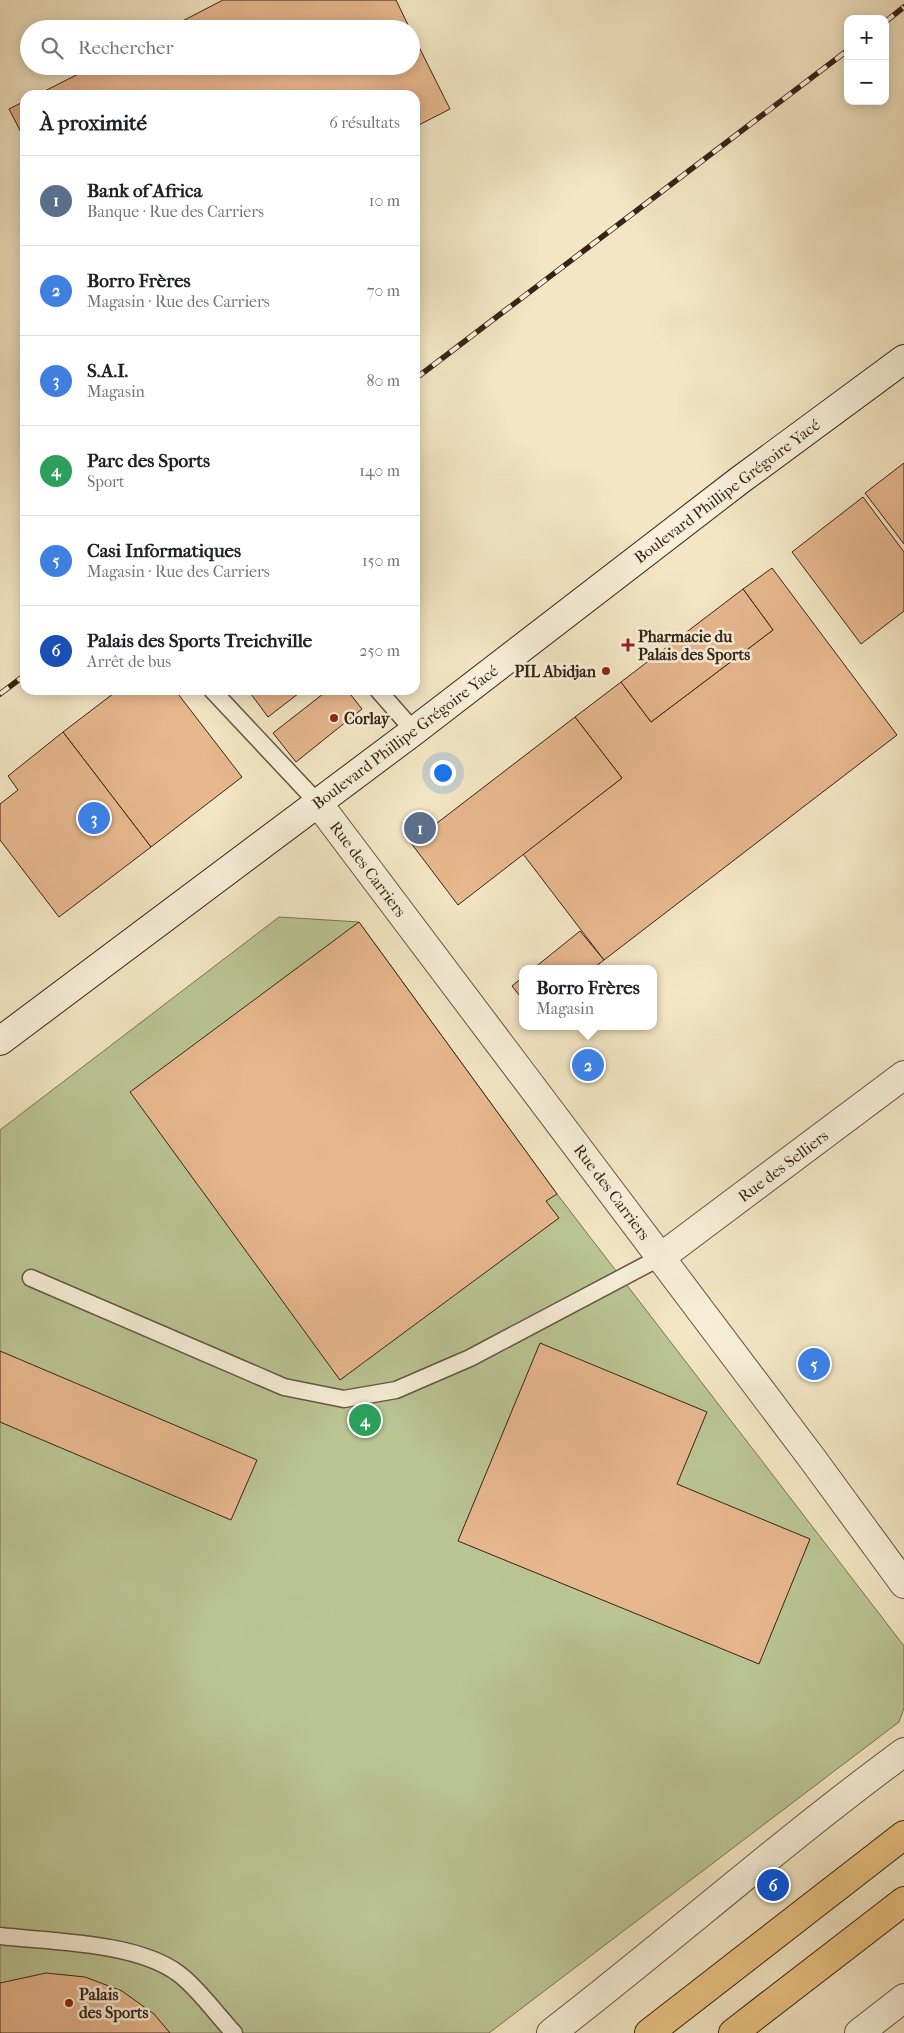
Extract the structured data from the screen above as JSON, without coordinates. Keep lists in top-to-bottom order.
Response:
{
  "streets": {
    "street": ["Boulevard Phillipe Grégoire Yacé", "Rue des Carriers", "Rue des Selliers"]
  },
  "crossings": [
    ["Boulevard Phillipe Grégoire Yacé", "Rue des Carriers"],
    ["Rue des Carriers", "Rue des Selliers"]
  ],
  "places": {
    "health": ["Pharmacie du Palais des Sports"],
    "other": ["PIL Abidjan", "Corlay", "Palais des Sports"]
  },
  "page": {
    "map_buttons": ["+", "−"],
    "search": "Rechercher",
    "heading": ["À proximité", "6 résultats"],
    "list": [
      {
        "mark": "1",
        "name": "Bank of Africa",
        "note": "Banque · Rue des Carriers",
        "value": "10 m"
      },
      {
        "mark": "2",
        "name": "Borro Frères",
        "note": "Magasin · Rue des Carriers",
        "value": "70 m"
      },
      {
        "mark": "3",
        "name": "S.A.I.",
        "note": "Magasin",
        "value": "80 m"
      },
      {
        "mark": "4",
        "name": "Parc des Sports",
        "note": "Sport",
        "value": "140 m"
      },
      {
        "mark": "5",
        "name": "Casi Informatiques",
        "note": "Magasin · Rue des Carriers",
        "value": "150 m"
      },
      {
        "mark": "6",
        "name": "Palais des Sports Treichville",
        "note": "Arrêt de bus",
        "value": "250 m"
      }
    ],
    "pins": [
      "3",
      "1",
      "2",
      "5",
      "4",
      "6"
    ],
    "popup": ["Borro Frères", "Magasin"]
  }
}
